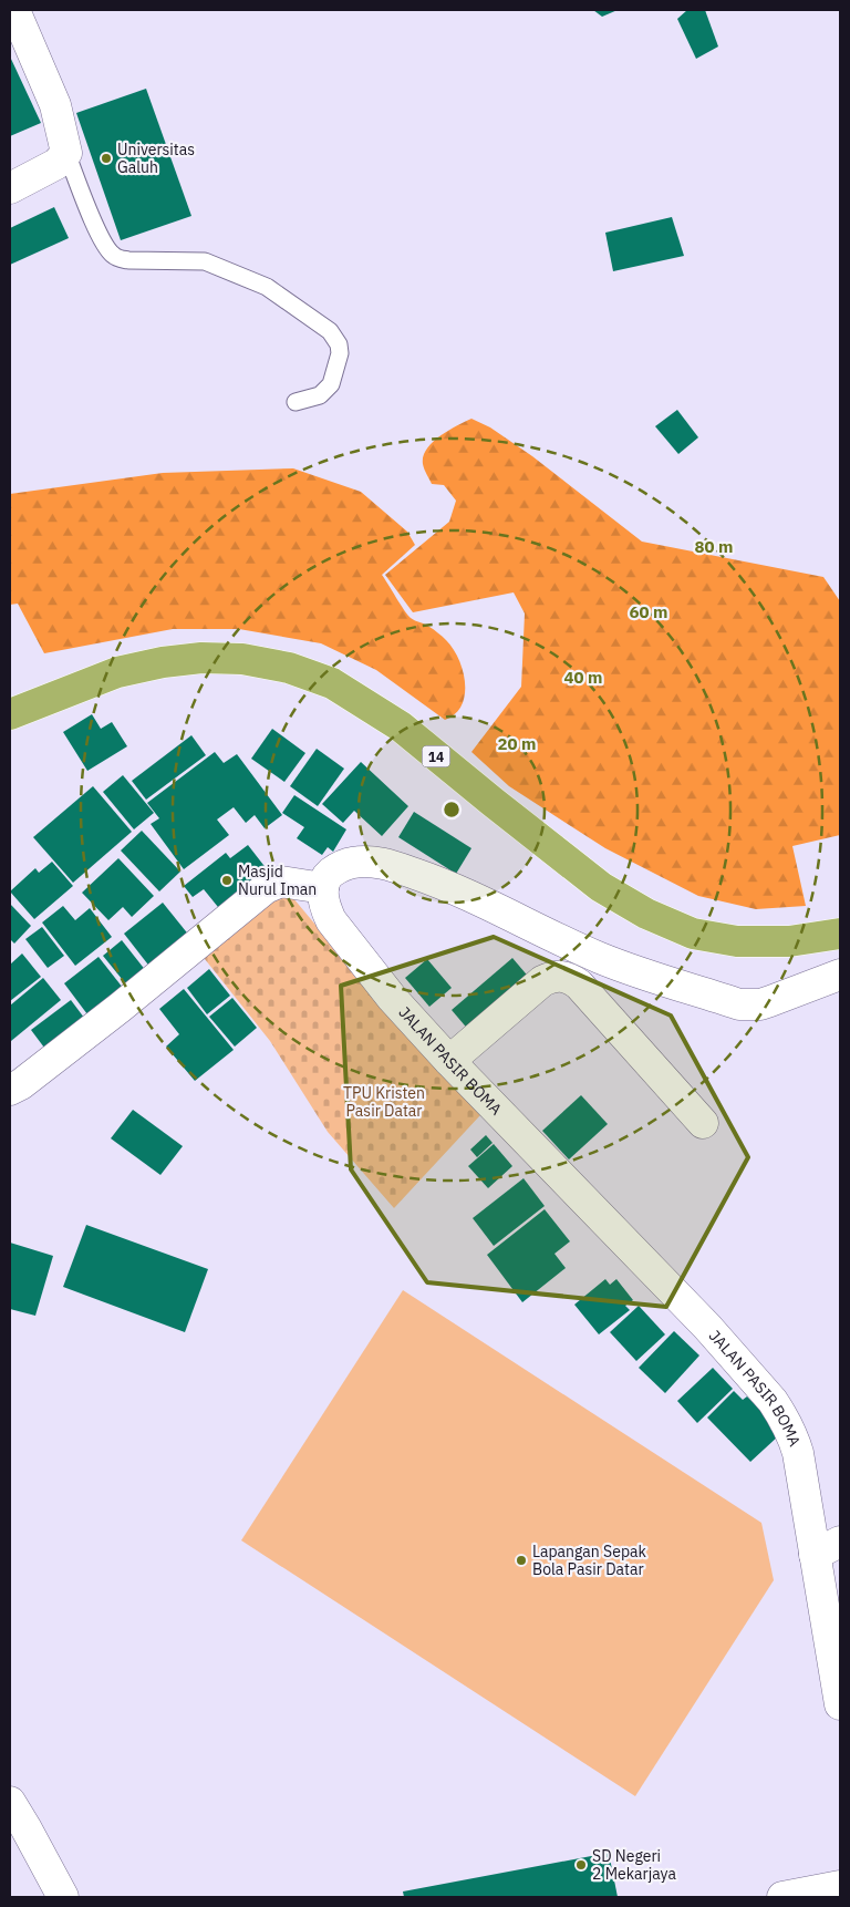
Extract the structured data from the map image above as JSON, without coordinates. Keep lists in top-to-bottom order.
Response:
{
  "streets": {
    "highway": ["14"],
    "street": ["JALAN PASIR BOMA"]
  },
  "parks": ["TPU Kristen Pasir Datar"],
  "places": [
    "Universitas Galuh",
    "Masjid Nurul Iman",
    "Lapangan Sepak Bola Pasir Datar",
    "SD Negeri 2 Mekarjaya"
  ],
  "rings": [
    "80 m",
    "60 m",
    "40 m",
    "20 m"
  ]
}
